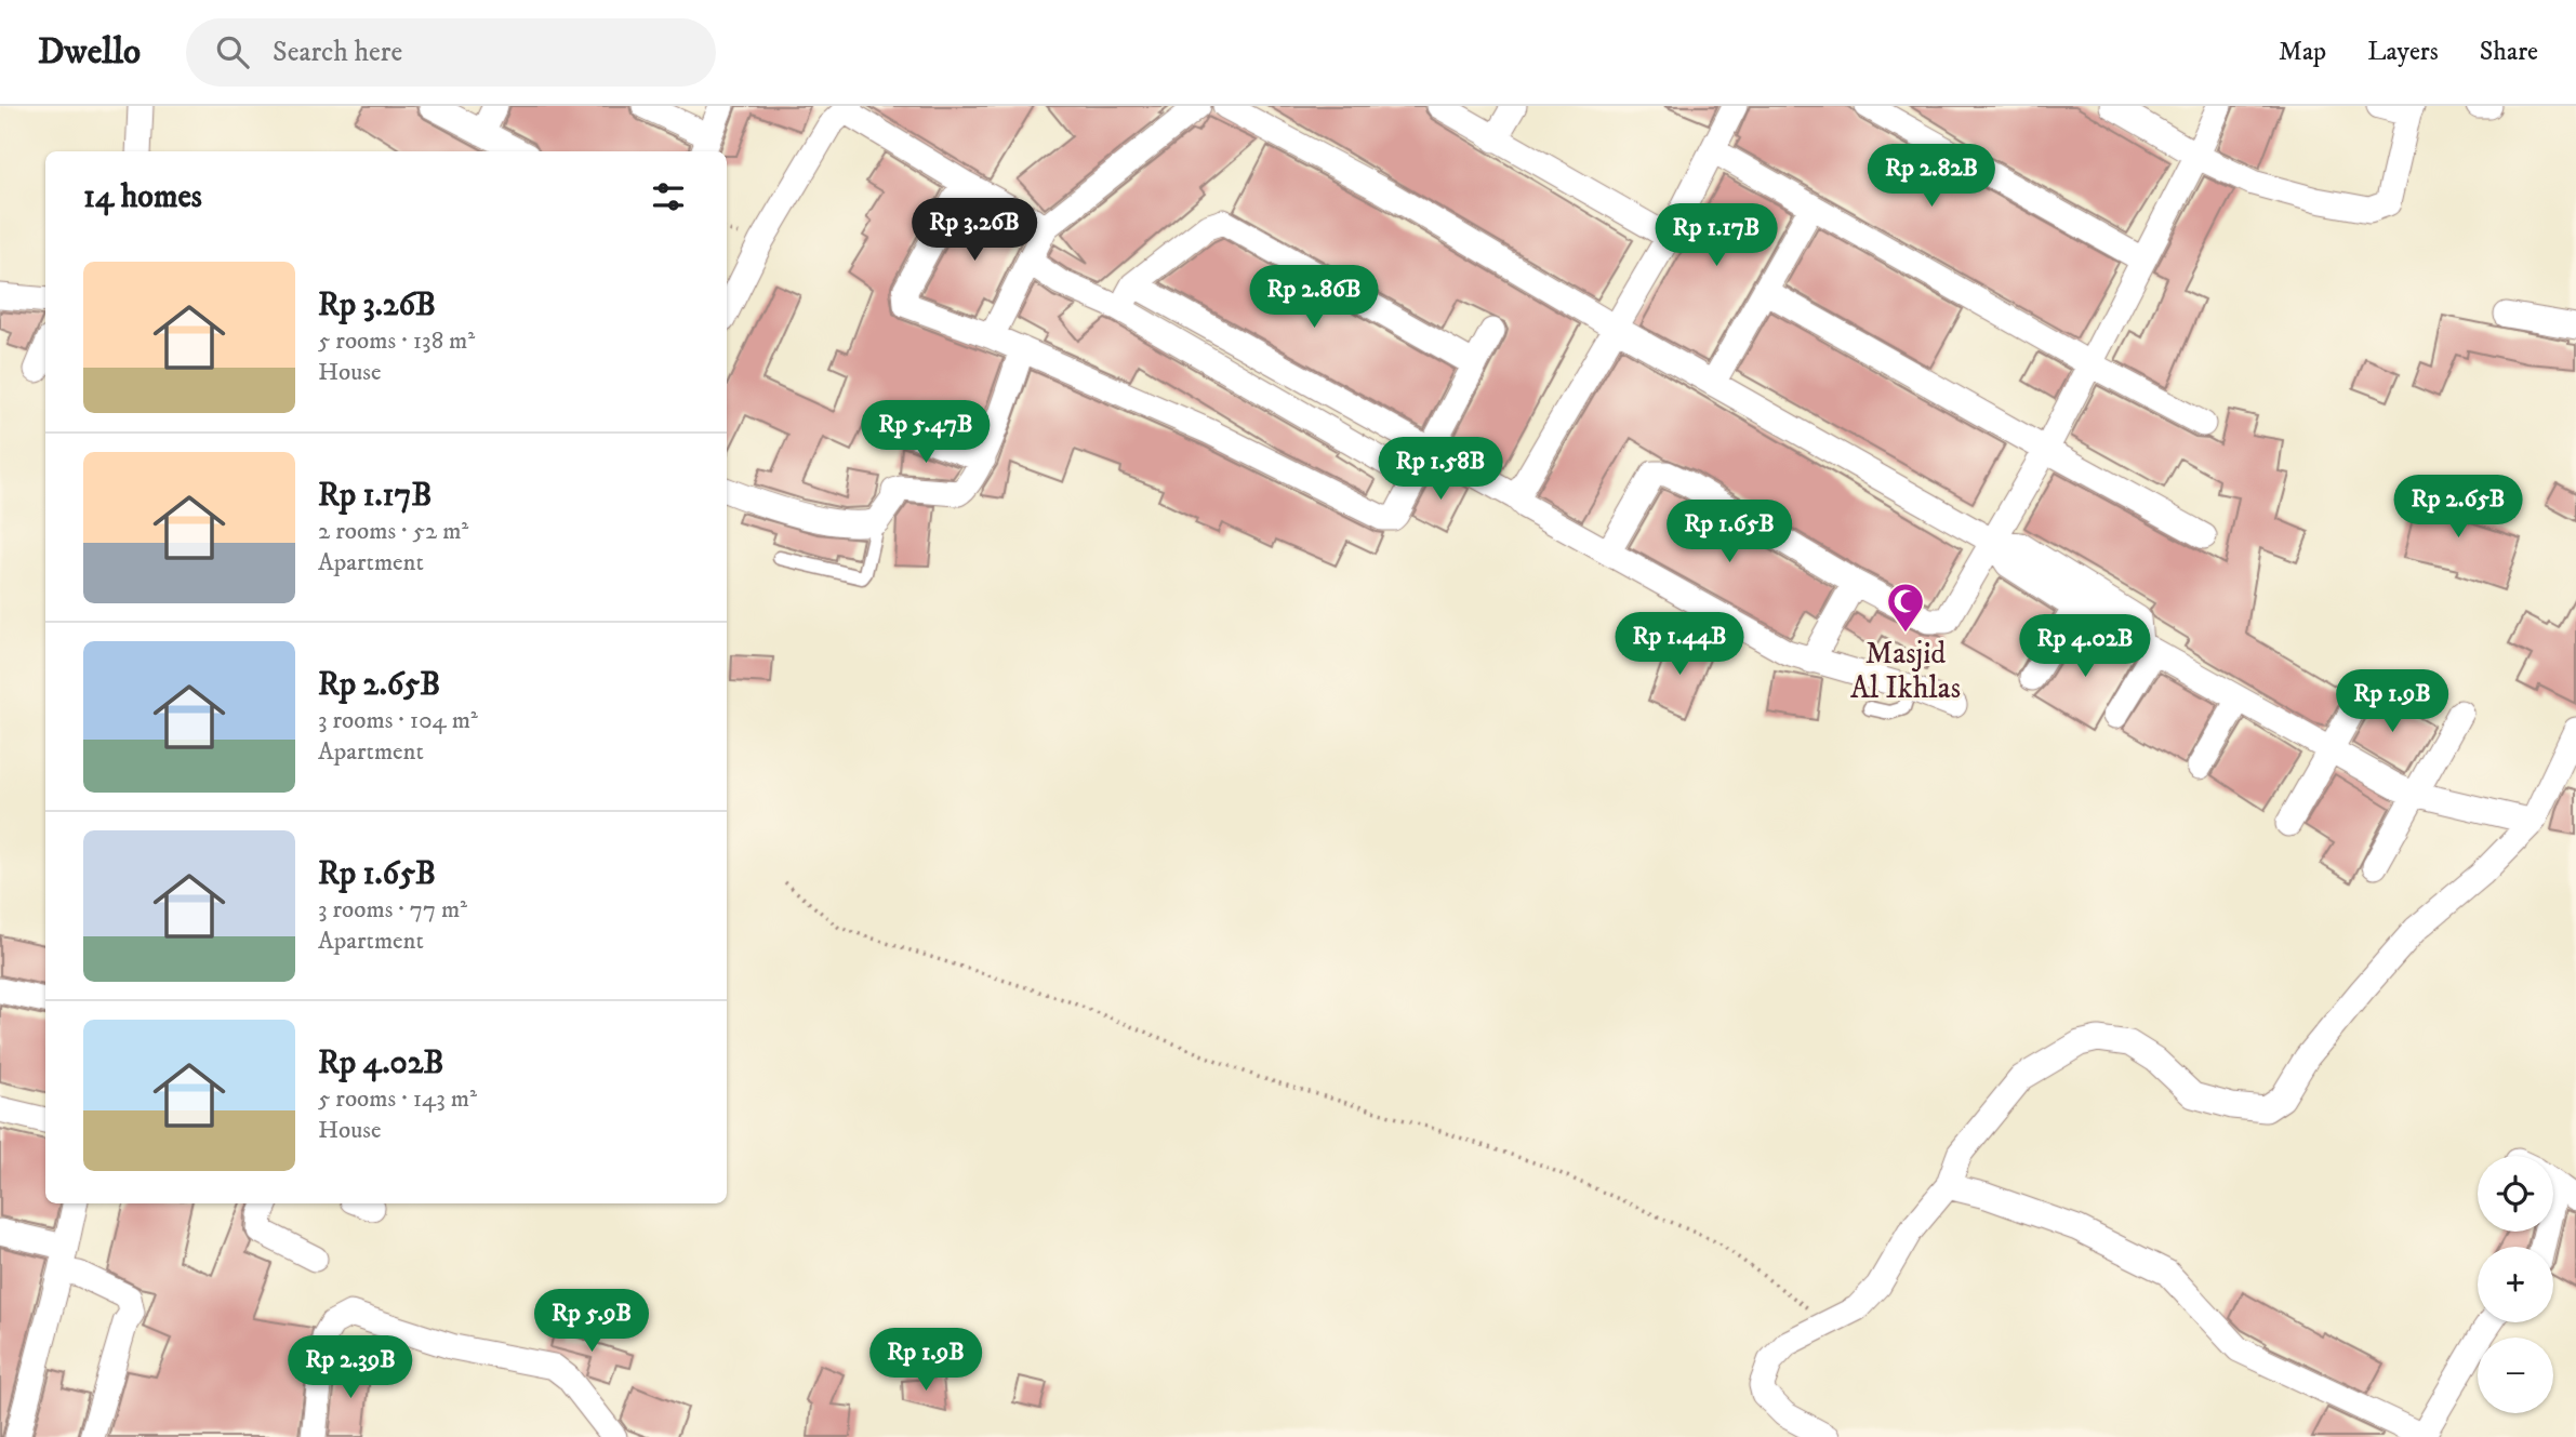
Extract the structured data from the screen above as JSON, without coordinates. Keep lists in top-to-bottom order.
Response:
{
  "places": {
    "mosque": ["Masjid Al Ikhlas"]
  },
  "page": {
    "header": "Dwello",
    "search": "Search here",
    "nav": ["Map", "Layers", "Share"],
    "price": [
      "Rp 2.82B",
      "Rp 3.26B",
      "Rp 1.17B",
      "Rp 2.86B",
      "Rp 5.47B",
      "Rp 1.58B",
      "Rp 2.65B",
      "Rp 1.65B",
      "Rp 1.44B",
      "Rp 4.02B",
      "Rp 1.9B",
      "Rp 5.9B",
      "Rp 1.9B",
      "Rp 2.39B"
    ],
    "heading": "14 homes",
    "list": [
      {
        "name": "Rp 3.26B",
        "note": "5 rooms · 138 m² · House"
      },
      {
        "name": "Rp 1.17B",
        "note": "2 rooms · 52 m² · Apartment"
      },
      {
        "name": "Rp 2.65B",
        "note": "3 rooms · 104 m² · Apartment"
      },
      {
        "name": "Rp 1.65B",
        "note": "3 rooms · 77 m² · Apartment"
      },
      {
        "name": "Rp 4.02B",
        "note": "5 rooms · 143 m² · House"
      }
    ],
    "map_buttons": ["+", "−"]
  }
}
